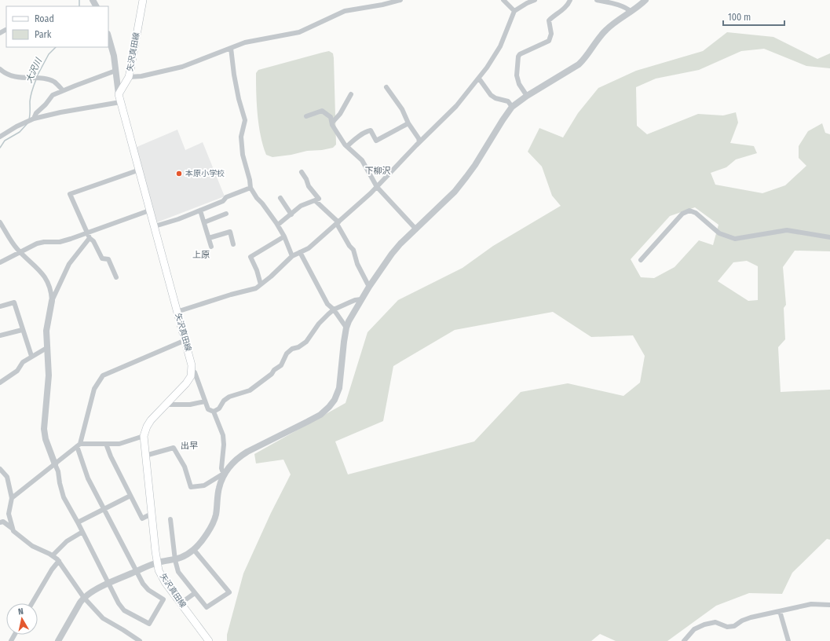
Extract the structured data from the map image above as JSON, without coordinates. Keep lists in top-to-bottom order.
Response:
{
  "streets": {
    "main road": ["矢沢真田線"]
  },
  "districts": ["下柳沢", "上原", "出早"],
  "water": ["大沢川"],
  "places": ["本原小学校"],
  "legend": ["Road", "Park"],
  "scale_bar": "100 m",
  "north": "top"
}
